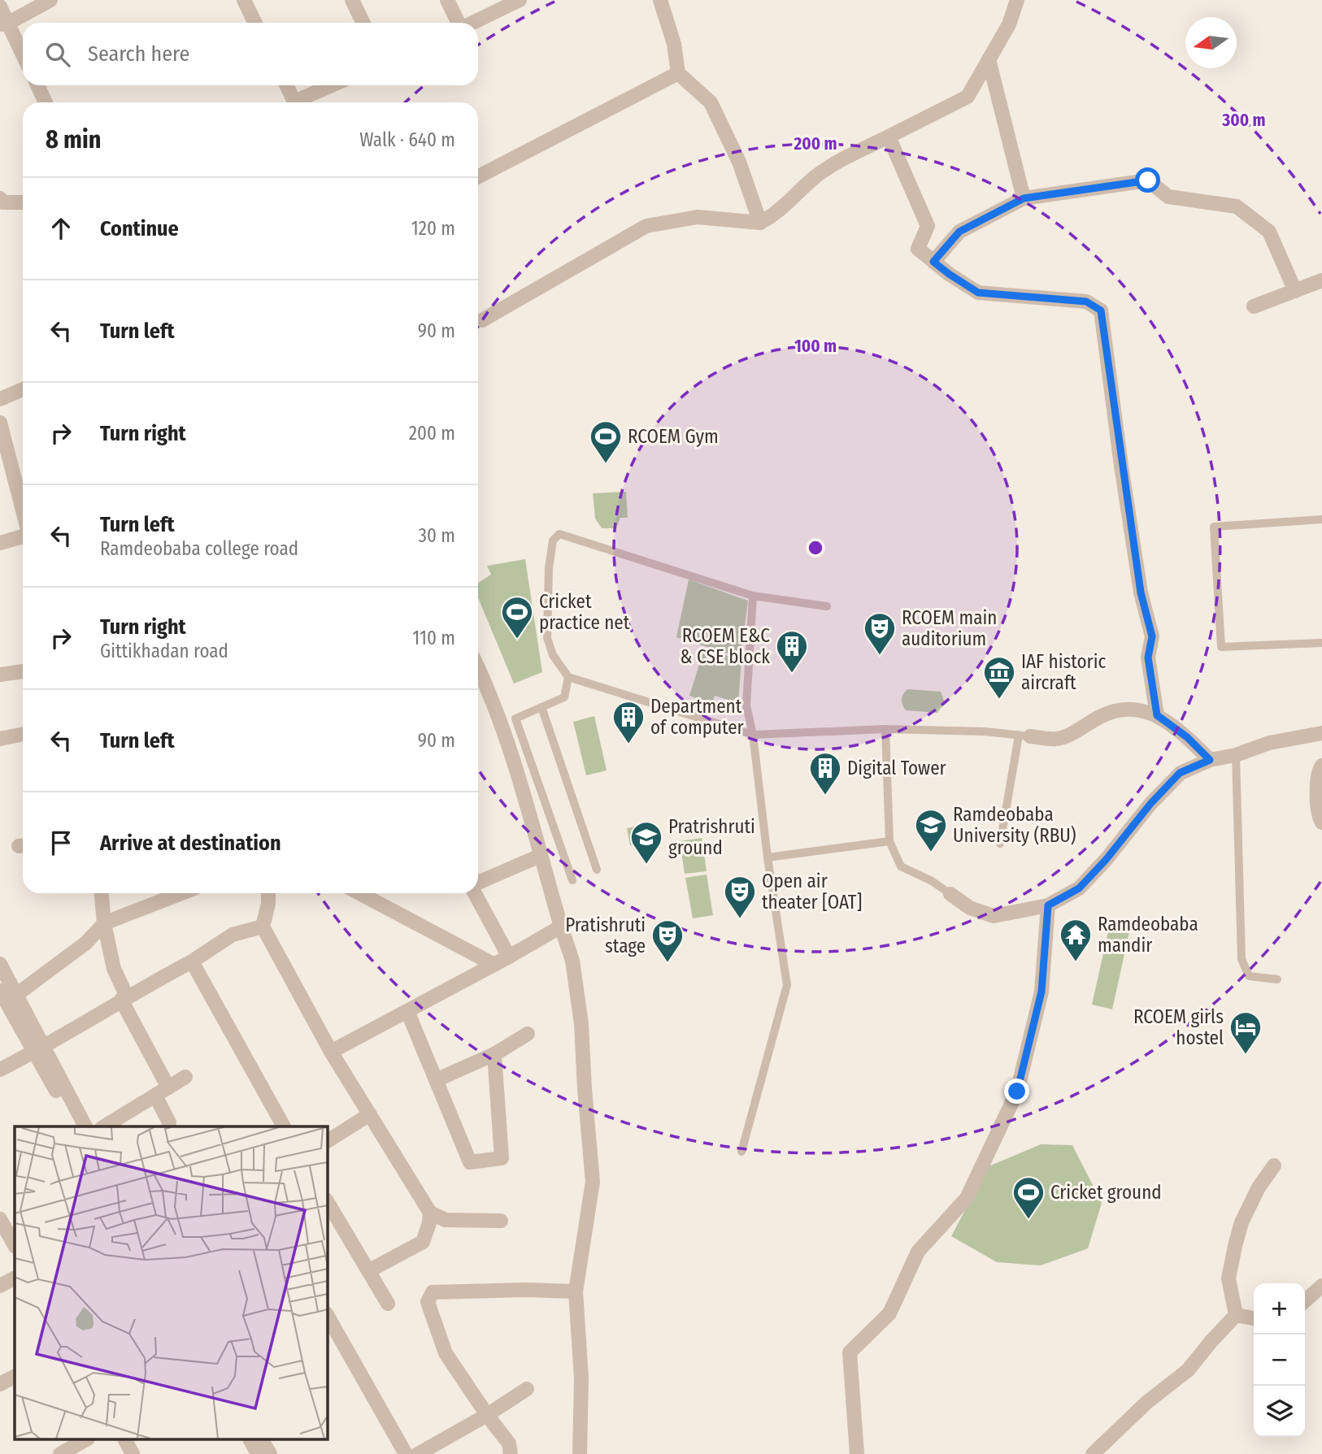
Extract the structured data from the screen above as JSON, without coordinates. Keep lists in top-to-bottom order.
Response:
{
  "places": {
    "sports": ["RCOEM Gym", "Cricket practice net", "Cricket ground"],
    "theatre": ["RCOEM main auditorium", "Open air theater [OAT]", "Pratishruti stage"],
    "building": ["RCOEM E&C & CSE block", "Department of computer", "Digital Tower"],
    "museum": ["IAF historic aircraft"],
    "school or university": ["Ramdeobaba University (RBU)", "Pratrishruti ground"],
    "temple": ["Ramdeobaba mandir"],
    "hotel": ["RCOEM girls hostel"]
  },
  "north": "left",
  "page": {
    "search": "Search here",
    "heading": ["8 min", "Walk · 640 m"],
    "list": [
      ["Continue", "120 m"],
      ["Turn left", "90 m"],
      ["Turn right", "200 m"],
      ["Turn left", "Ramdeobaba college road", "30 m"],
      ["Turn right", "Gittikhadan road", "110 m"],
      ["Turn left", "90 m"],
      "Arrive at destination"
    ],
    "map_buttons": ["+", "−"]
  },
  "rings": ["300 m", "200 m", "100 m"]
}
